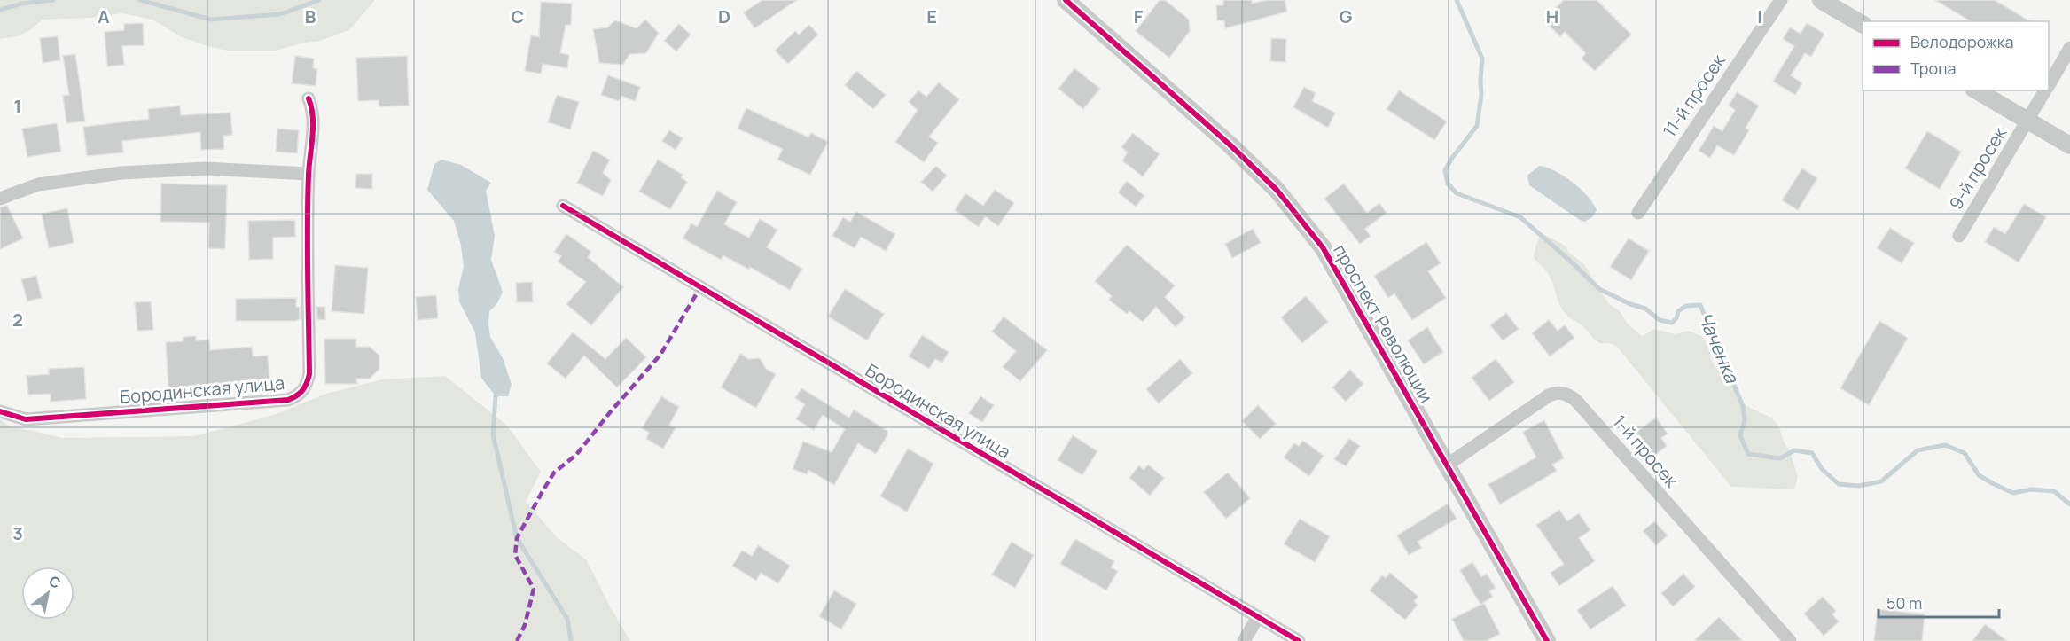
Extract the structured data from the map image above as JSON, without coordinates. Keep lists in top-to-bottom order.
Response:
{
  "streets": {
    "street": [
      "11-й просек",
      "9-й просек",
      "проспект Революции",
      "Бородинская улица",
      "1-й просек"
    ]
  },
  "crossings": [
    ["проспект Революции", "1-й просек"]
  ],
  "water": ["Чаченка"],
  "legend": ["Велодорожка", "Тропа"],
  "scale_bar": "50 m",
  "north": "top right",
  "grid": {
    "columns": [
      "A",
      "B",
      "C",
      "D",
      "E",
      "F",
      "G",
      "H",
      "I"
    ],
    "rows": ["1", "2", "3"]
  }
}
